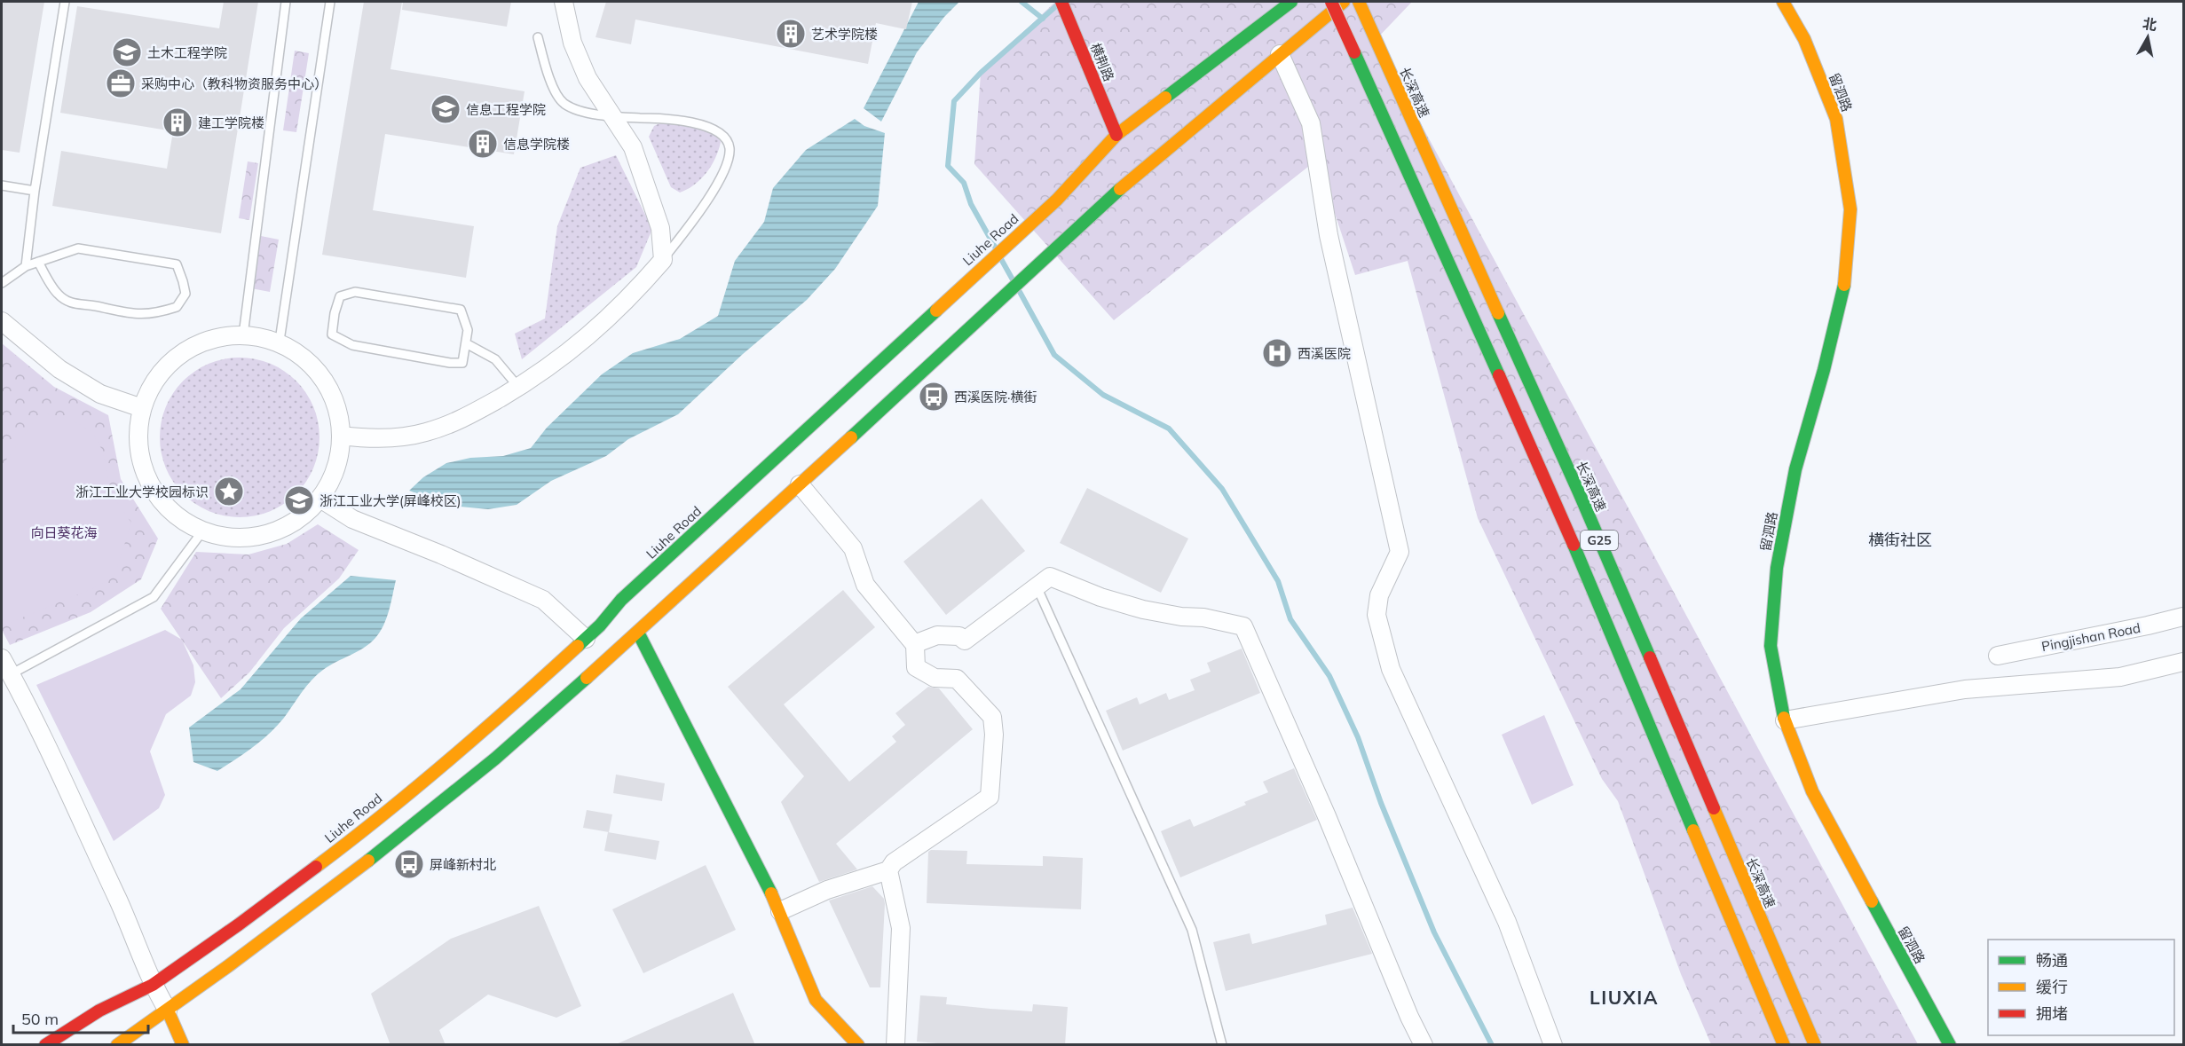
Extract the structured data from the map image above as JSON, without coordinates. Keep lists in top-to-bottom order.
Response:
{
  "streets": {
    "main road": [
      "横荆路",
      "长深高速",
      "留泗路",
      "Liuhe Road",
      "G25"
    ],
    "street": ["Pingjishan Road"]
  },
  "crossings": [
    ["横荆路", "Liuhe Road"]
  ],
  "districts": ["横街社区", "LIUXIA"],
  "parks": ["向日葵花海"],
  "places": {
    "building": ["艺术学院楼", "建工学院楼", "信息学院楼"],
    "school or university": ["土木工程学院", "信息工程学院", "浙江工业大学(屏峰校区)"],
    "office": ["采购中心（教科物资服务中心）"],
    "hospital": ["西溪医院"],
    "bus stop": ["西溪医院·横街", "屏峰新村北"],
    "place": ["浙江工业大学校园标识"]
  },
  "legend": ["畅通", "缓行", "拥堵"],
  "scale_bar": "50 m",
  "north": "top"
}
